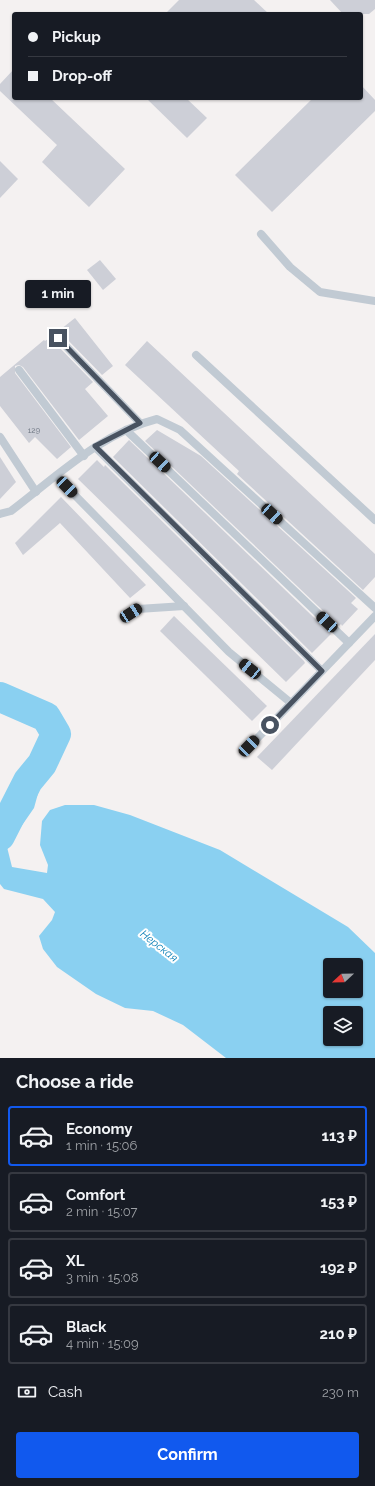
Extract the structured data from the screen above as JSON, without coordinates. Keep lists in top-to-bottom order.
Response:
{
  "water": ["Нерская"],
  "house_numbers": ["129"],
  "north": "left",
  "page": {
    "banner": ["Pickup", "Drop-off"],
    "bubble": "1 min",
    "heading": "Choose a ride",
    "list": [
      {
        "name": "Economy",
        "note": "1 min · 15:06",
        "value": "113 ₽"
      },
      {
        "name": "Comfort",
        "note": "2 min · 15:07",
        "value": "153 ₽"
      },
      {
        "name": "XL",
        "note": "3 min · 15:08",
        "value": "192 ₽"
      },
      {
        "name": "Black",
        "note": "4 min · 15:09",
        "value": "210 ₽"
      }
    ],
    "pay": ["Cash", "230 m"],
    "buttons": "Confirm"
  }
}
